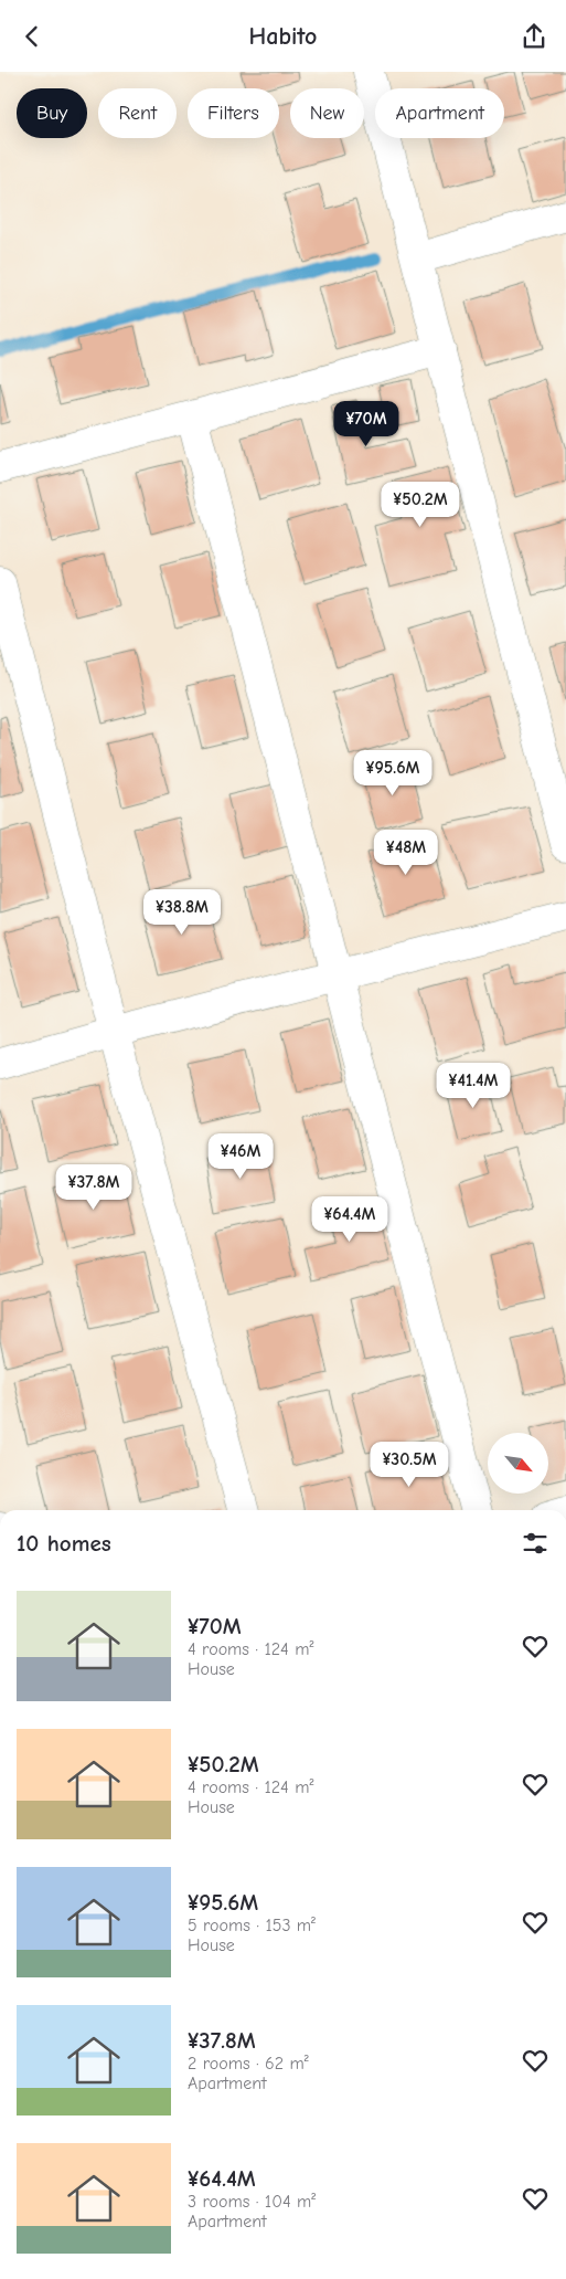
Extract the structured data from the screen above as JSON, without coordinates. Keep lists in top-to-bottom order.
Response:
{
  "north": "bottom right",
  "page": {
    "header": "Habito",
    "chip": [
      "Buy",
      "Rent",
      "Filters",
      "New",
      "Apartment"
    ],
    "price": [
      "¥70M",
      "¥50.2M",
      "¥95.6M",
      "¥48M",
      "¥38.8M",
      "¥41.4M",
      "¥46M",
      "¥37.8M",
      "¥64.4M",
      "¥30.5M"
    ],
    "heading": "10 homes",
    "list": [
      {
        "name": "¥70M",
        "note": "4 rooms · 124 m² · House"
      },
      {
        "name": "¥50.2M",
        "note": "4 rooms · 124 m² · House"
      },
      {
        "name": "¥95.6M",
        "note": "5 rooms · 153 m² · House"
      },
      {
        "name": "¥37.8M",
        "note": "2 rooms · 62 m² · Apartment"
      },
      {
        "name": "¥64.4M",
        "note": "3 rooms · 104 m² · Apartment"
      }
    ]
  }
}
